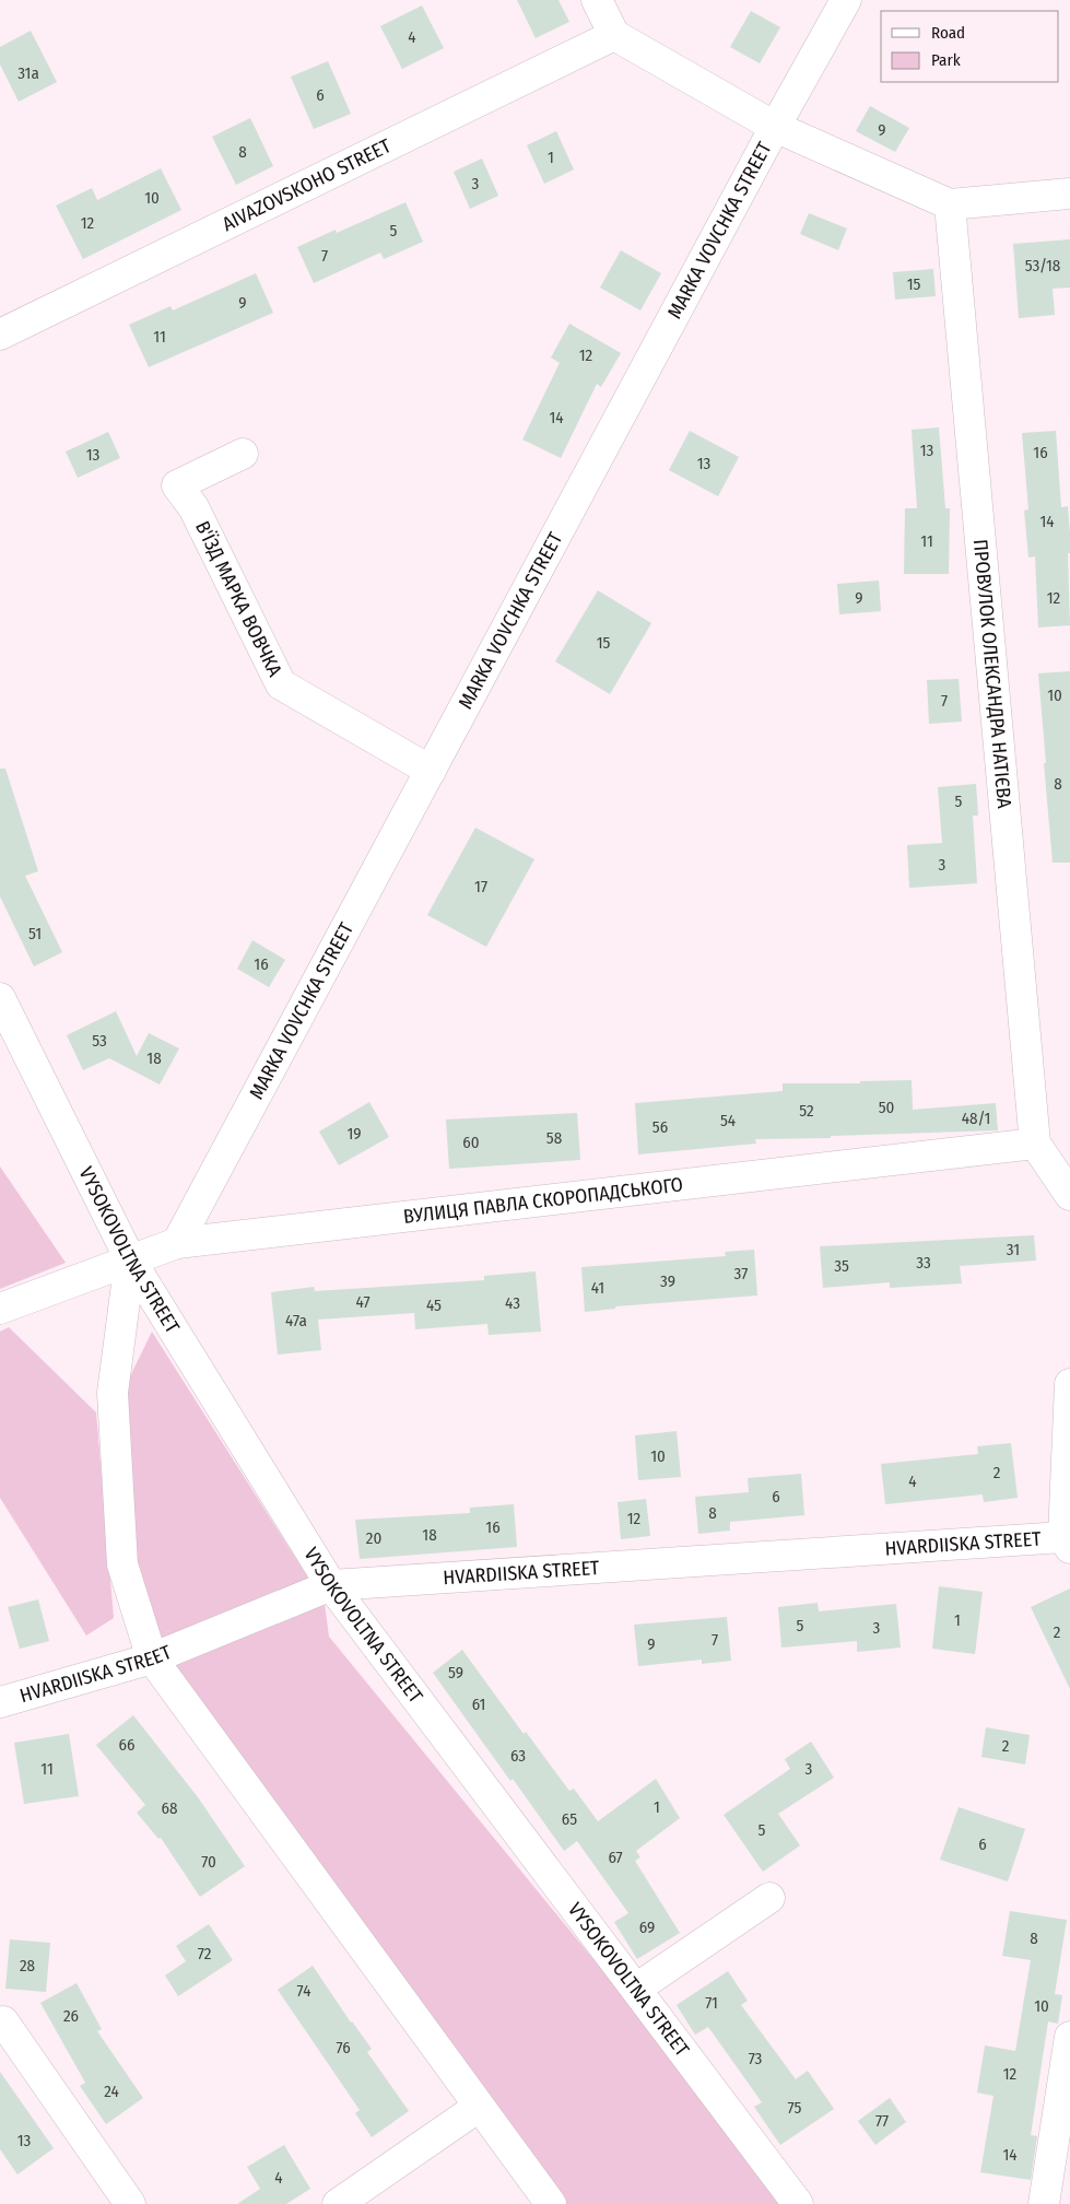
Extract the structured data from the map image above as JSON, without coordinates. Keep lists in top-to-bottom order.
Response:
{
  "streets": {
    "street": [
      "AIVAZOVSKOHO STREET",
      "MARKA VOVCHKA STREET",
      "В'ЇЗД МАРКА ВОВЧКА",
      "ПРОВУЛОК ОЛЕКСАНДРА НАТІЄВА",
      "ВУЛИЦЯ ПАВЛА СКОРОПАДСЬКОГО",
      "VYSOKOVOLTNA STREET",
      "HVARDIISKA STREET"
    ]
  },
  "crossings": [
    ["MARKA VOVCHKA STREET", "В'ЇЗД МАРКА ВОВЧКА"],
    ["MARKA VOVCHKA STREET", "ВУЛИЦЯ ПАВЛА СКОРОПАДСЬКОГО"],
    ["ПРОВУЛОК ОЛЕКСАНДРА НАТІЄВА", "ВУЛИЦЯ ПАВЛА СКОРОПАДСЬКОГО"],
    ["ВУЛИЦЯ ПАВЛА СКОРОПАДСЬКОГО", "VYSOKOVOLTNA STREET"],
    ["VYSOKOVOLTNA STREET", "HVARDIISKA STREET"]
  ],
  "house_numbers": [
    "4",
    "31а",
    "6",
    "9",
    "8",
    "1",
    "3",
    "10",
    "12",
    "5",
    "7",
    "53/18",
    "15",
    "9",
    "11",
    "12",
    "14",
    "13",
    "16",
    "13",
    "13",
    "14",
    "11",
    "9",
    "12",
    "15",
    "10",
    "7",
    "8",
    "5",
    "3",
    "17",
    "51",
    "16",
    "53",
    "18",
    "50",
    "52",
    "48/1",
    "54",
    "56",
    "19",
    "58",
    "60",
    "31",
    "33",
    "35",
    "37",
    "39",
    "41",
    "47",
    "43",
    "45",
    "47а",
    "10",
    "2",
    "4",
    "6",
    "8",
    "12",
    "16",
    "18",
    "20",
    "1",
    "5",
    "3",
    "2",
    "7",
    "9",
    "59",
    "61",
    "66",
    "2",
    "63",
    "11",
    "3",
    "1",
    "68",
    "65",
    "5",
    "6",
    "67",
    "70",
    "69",
    "8",
    "72",
    "28",
    "74",
    "71",
    "10",
    "26",
    "76",
    "73",
    "12",
    "24",
    "75",
    "77",
    "13",
    "14",
    "4"
  ],
  "legend": ["Road", "Park"]
}
